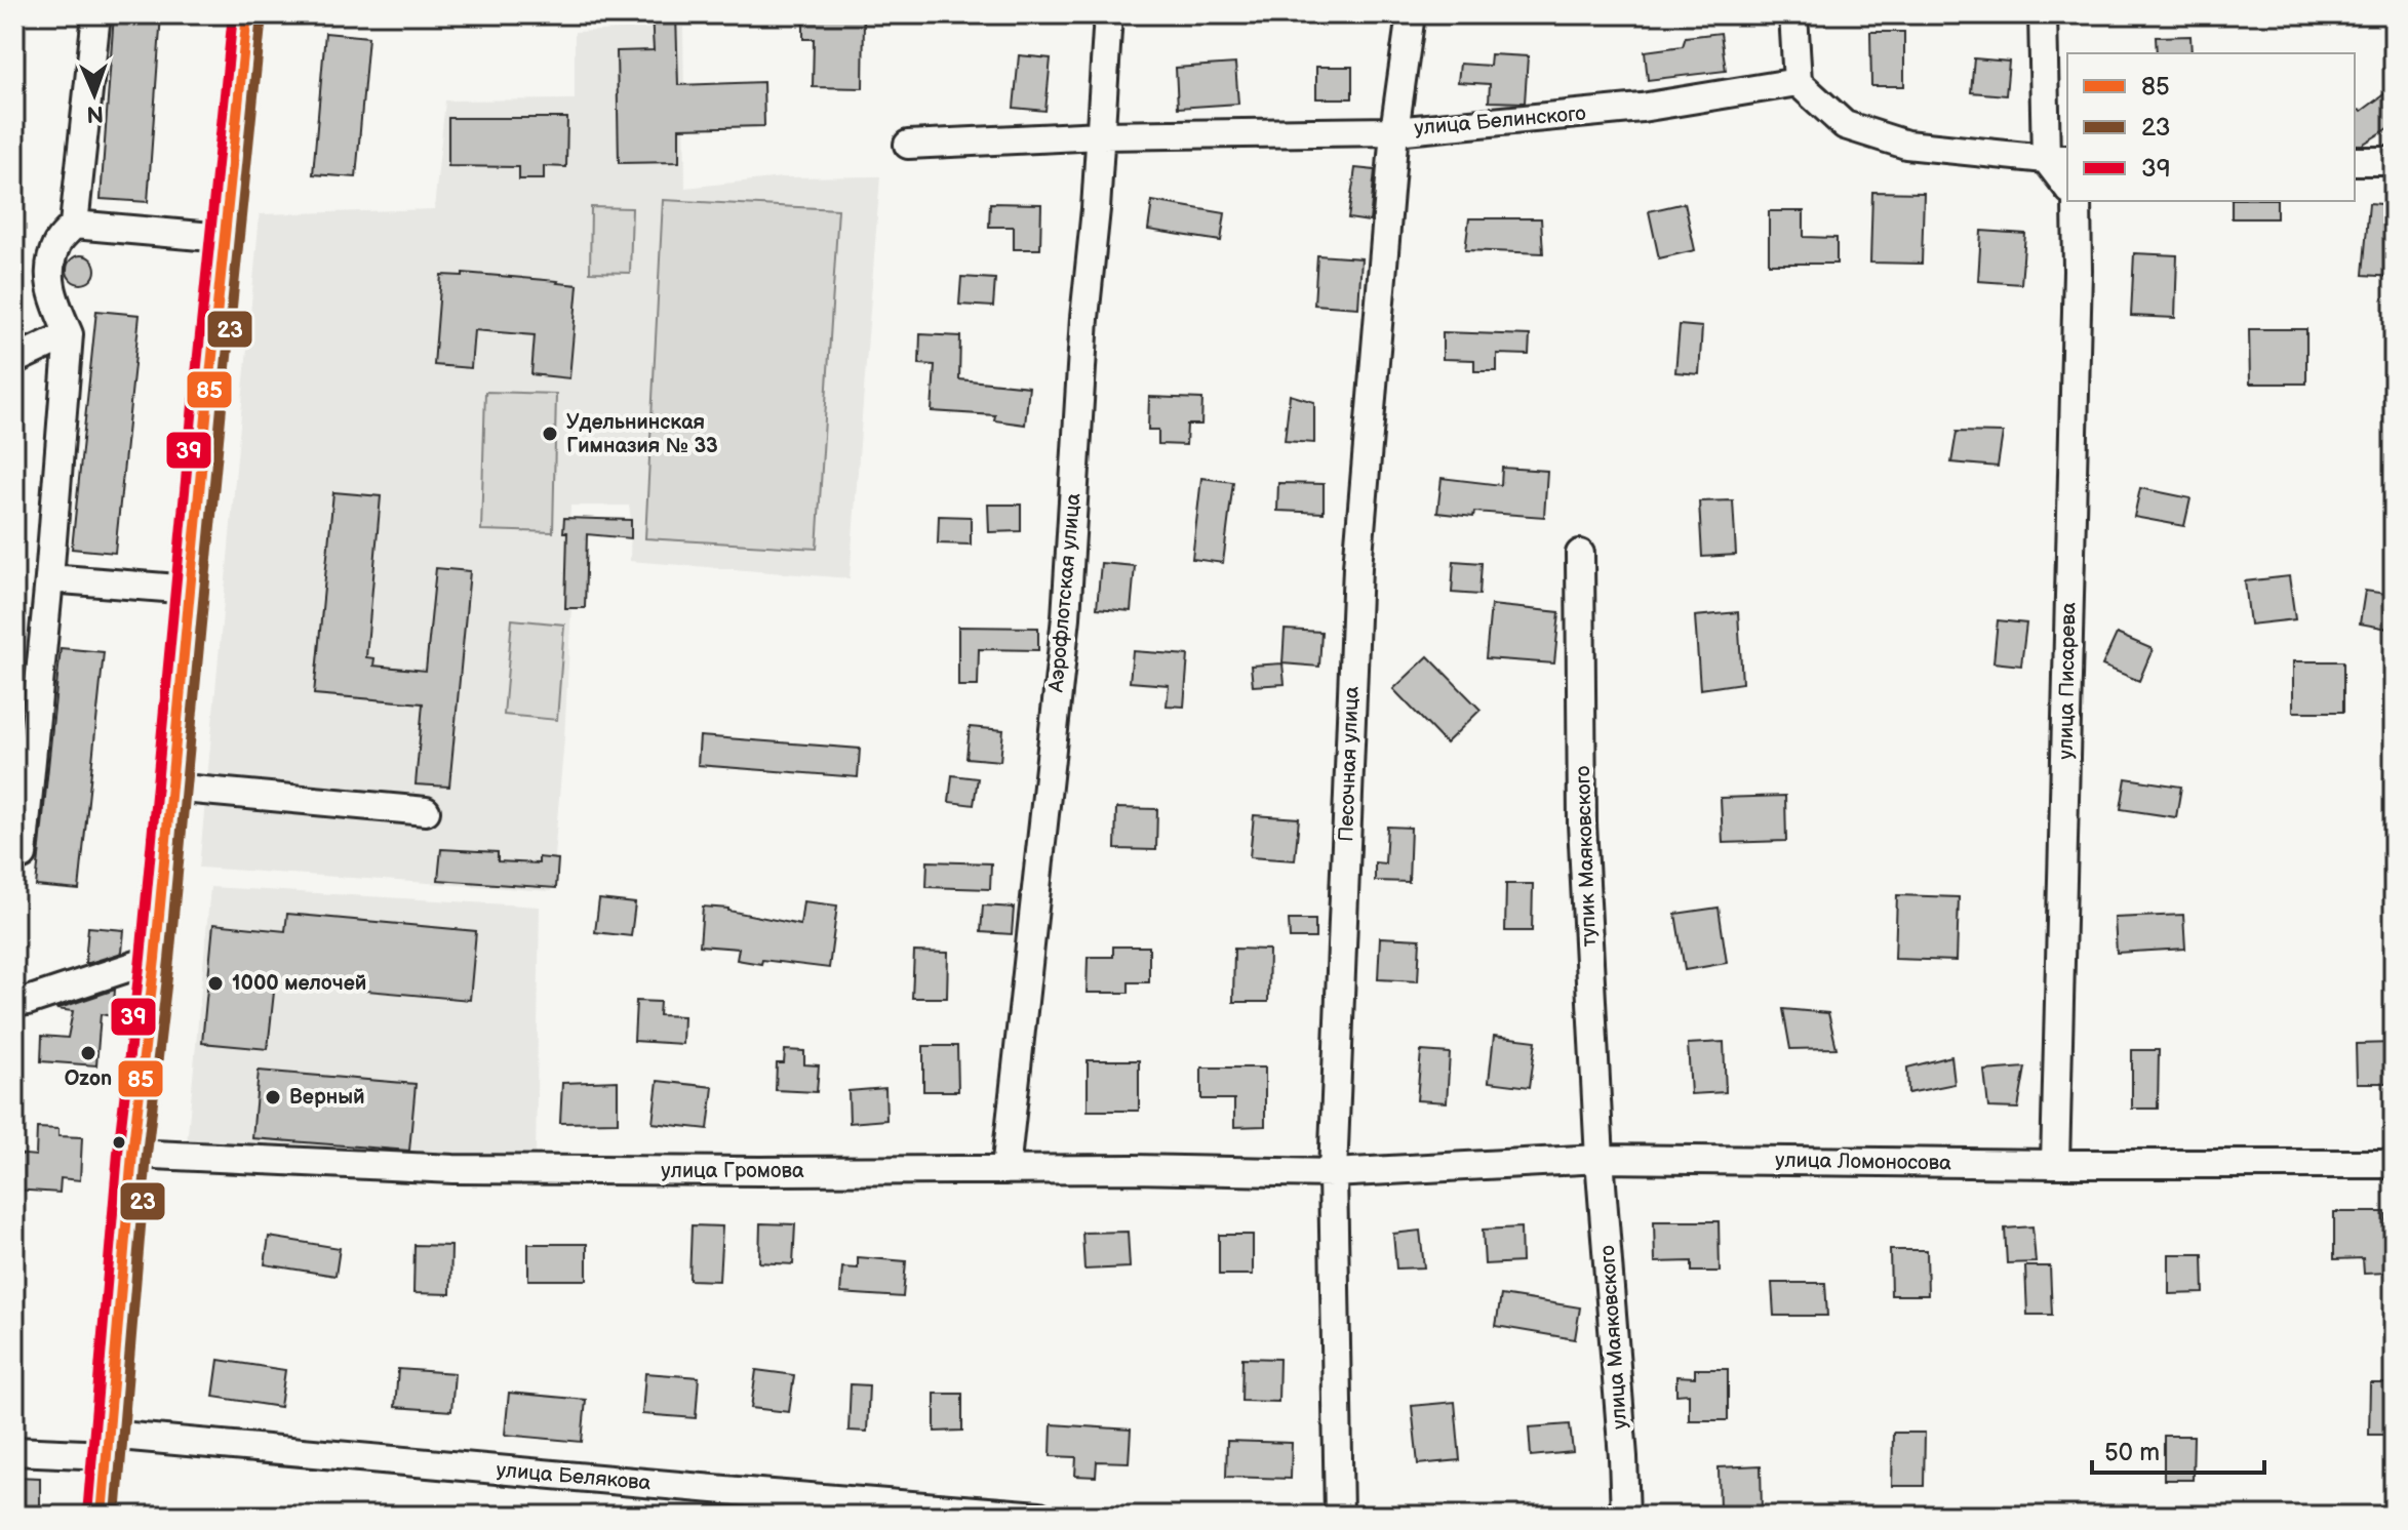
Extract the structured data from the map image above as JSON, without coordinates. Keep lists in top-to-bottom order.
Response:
{
  "streets": {
    "street": [
      "улица Белинского",
      "Аэрофлотская улица",
      "улица Писарева",
      "Песочная улица",
      "тупик Маяковского",
      "улица Ломоносова",
      "улица Громова",
      "улица Маяковского",
      "улица Белякова"
    ]
  },
  "crossings": [
    ["улица Белинского", "Аэрофлотская улица"],
    ["улица Белинского", "Песочная улица"],
    ["Аэрофлотская улица", "улица Громова"],
    ["улица Писарева", "улица Ломоносова"],
    ["Песочная улица", "улица Ломоносова"],
    ["Песочная улица", "улица Громова"],
    ["тупик Маяковского", "улица Ломоносова"],
    ["тупик Маяковского", "улица Маяковского"],
    ["улица Ломоносова", "улица Громова"],
    ["улица Ломоносова", "улица Маяковского"]
  ],
  "places": [
    "Удельнинская Гимназия № 33",
    "1000 мелочей",
    "Ozon",
    "Верный"
  ],
  "lines": ["transit line 85", "transit line 39", "transit line 23"],
  "legend": ["85", "23", "39"],
  "scale_bar": "50 m",
  "north": "bottom"
}
